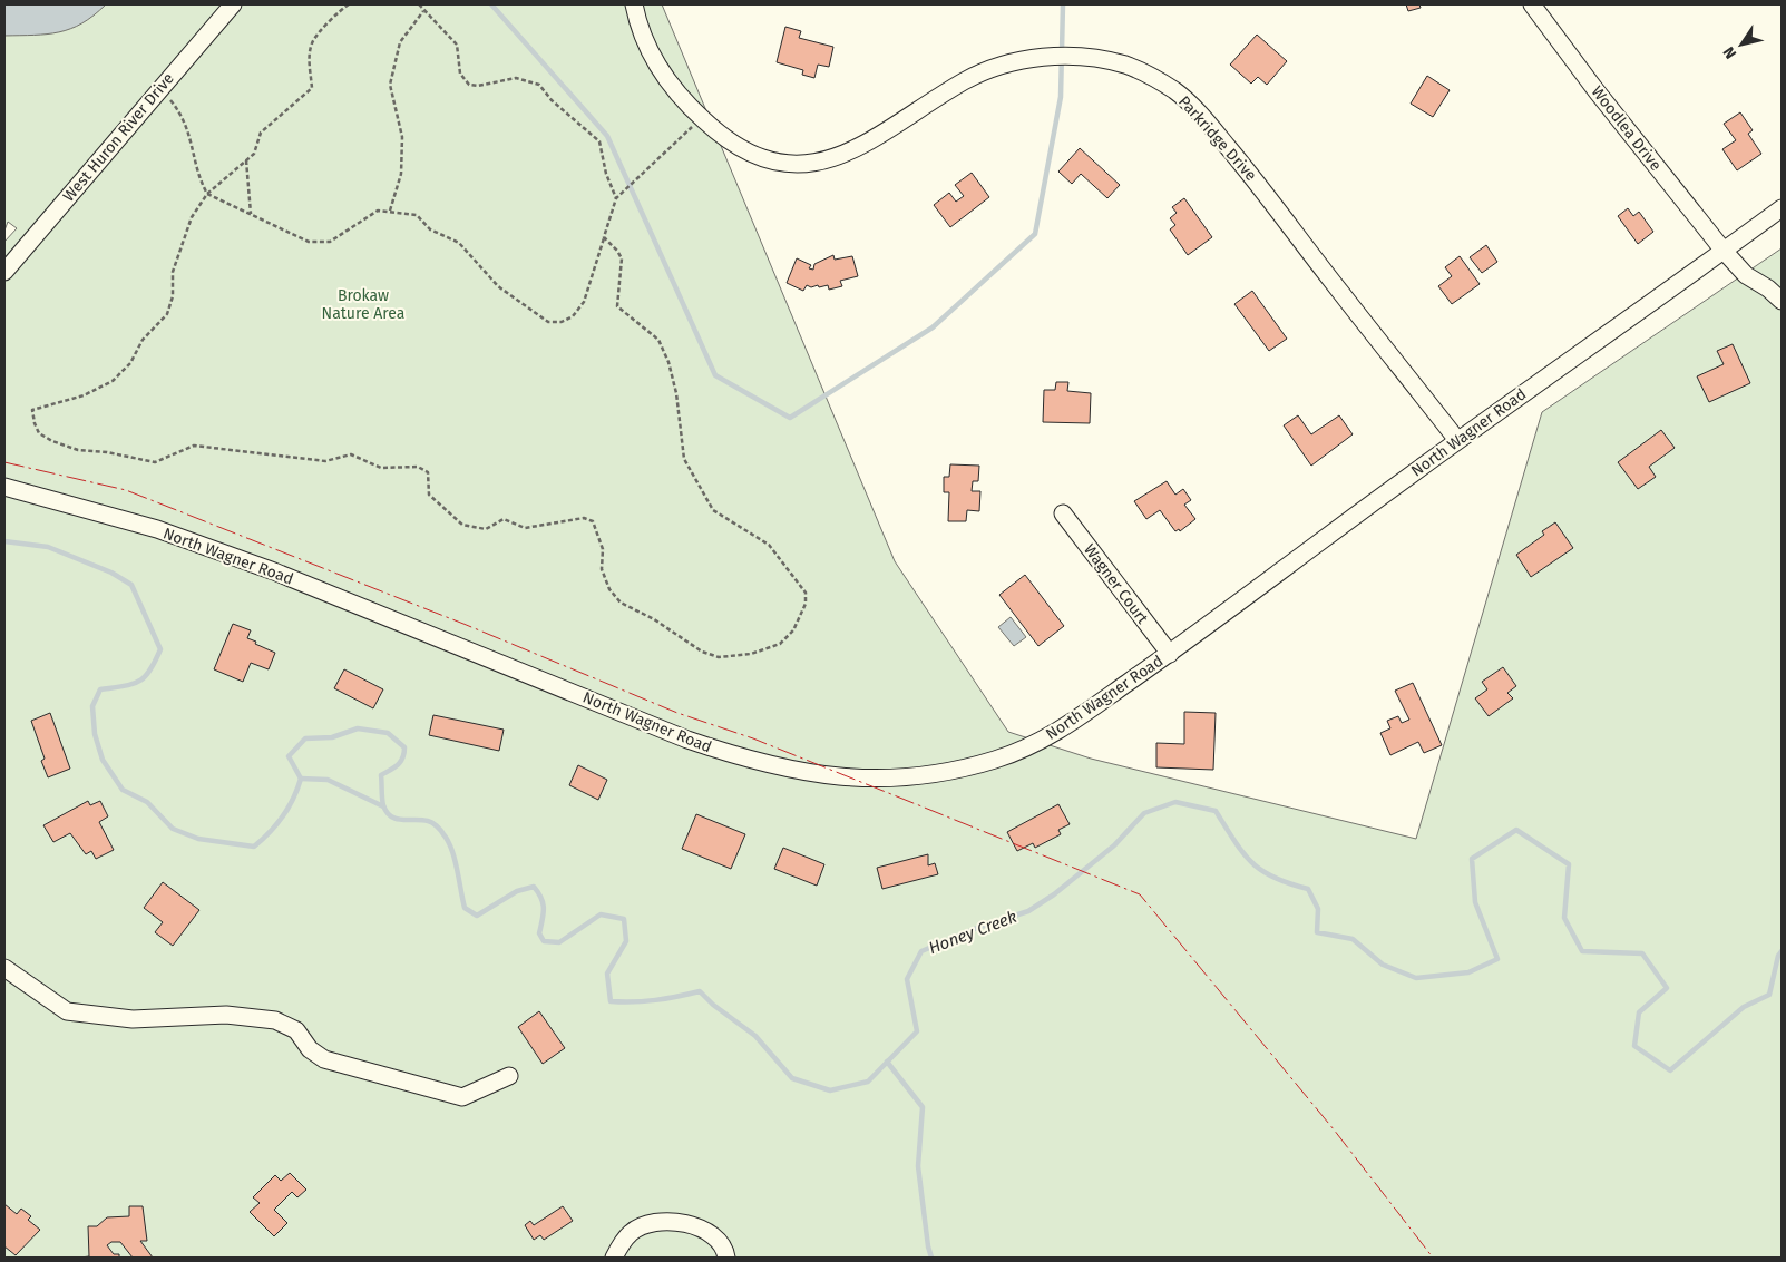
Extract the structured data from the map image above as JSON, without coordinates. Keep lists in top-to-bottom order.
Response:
{
  "streets": {
    "street": [
      "Woodlea Drive",
      "West Huron River Drive",
      "Parkridge Drive",
      "North Wagner Road",
      "Wagner Court"
    ]
  },
  "crossings": [
    ["Woodlea Drive", "North Wagner Road"],
    ["Parkridge Drive", "North Wagner Road"],
    ["North Wagner Road", "Wagner Court"]
  ],
  "water": ["Honey Creek"],
  "parks": ["Brokaw Nature Area"],
  "north": "bottom left"
}
